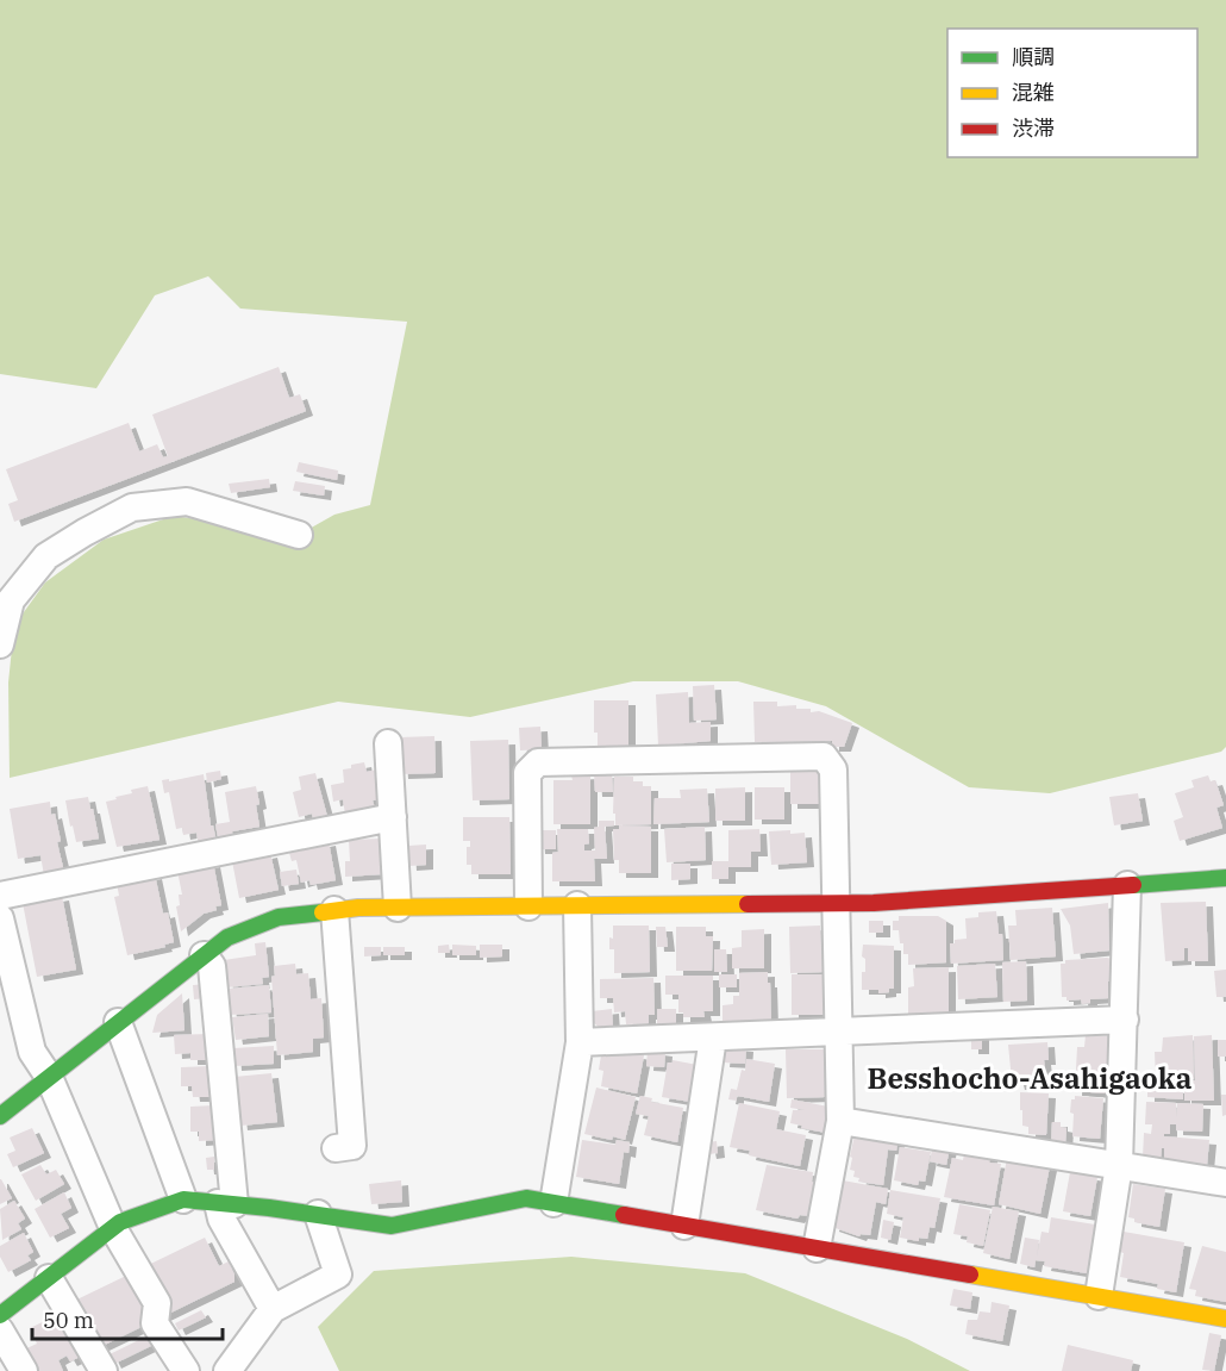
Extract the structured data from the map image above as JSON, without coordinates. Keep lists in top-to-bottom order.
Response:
{
  "districts": ["Besshocho-Asahigaoka"],
  "legend": ["順調", "混雑", "渋滞"],
  "scale_bar": "50 m"
}
